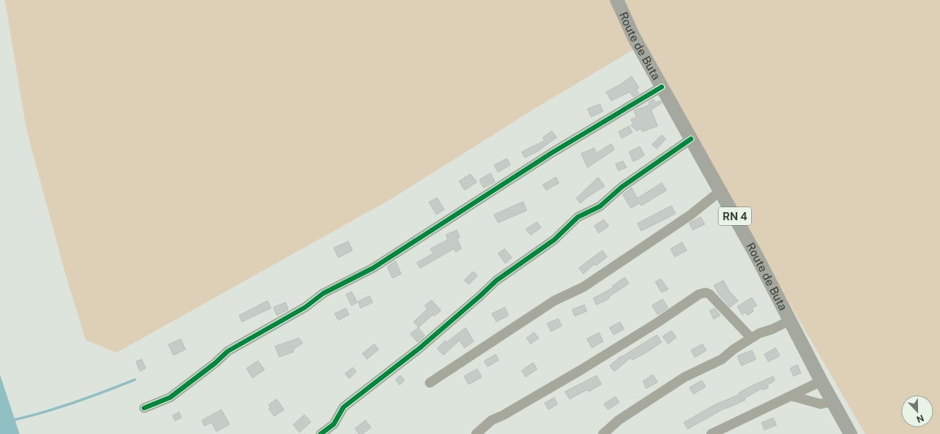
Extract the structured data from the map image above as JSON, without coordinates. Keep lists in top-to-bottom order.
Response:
{
  "streets": {
    "highway": ["Route de Buta", "RN 4"]
  },
  "north": "bottom"
}
